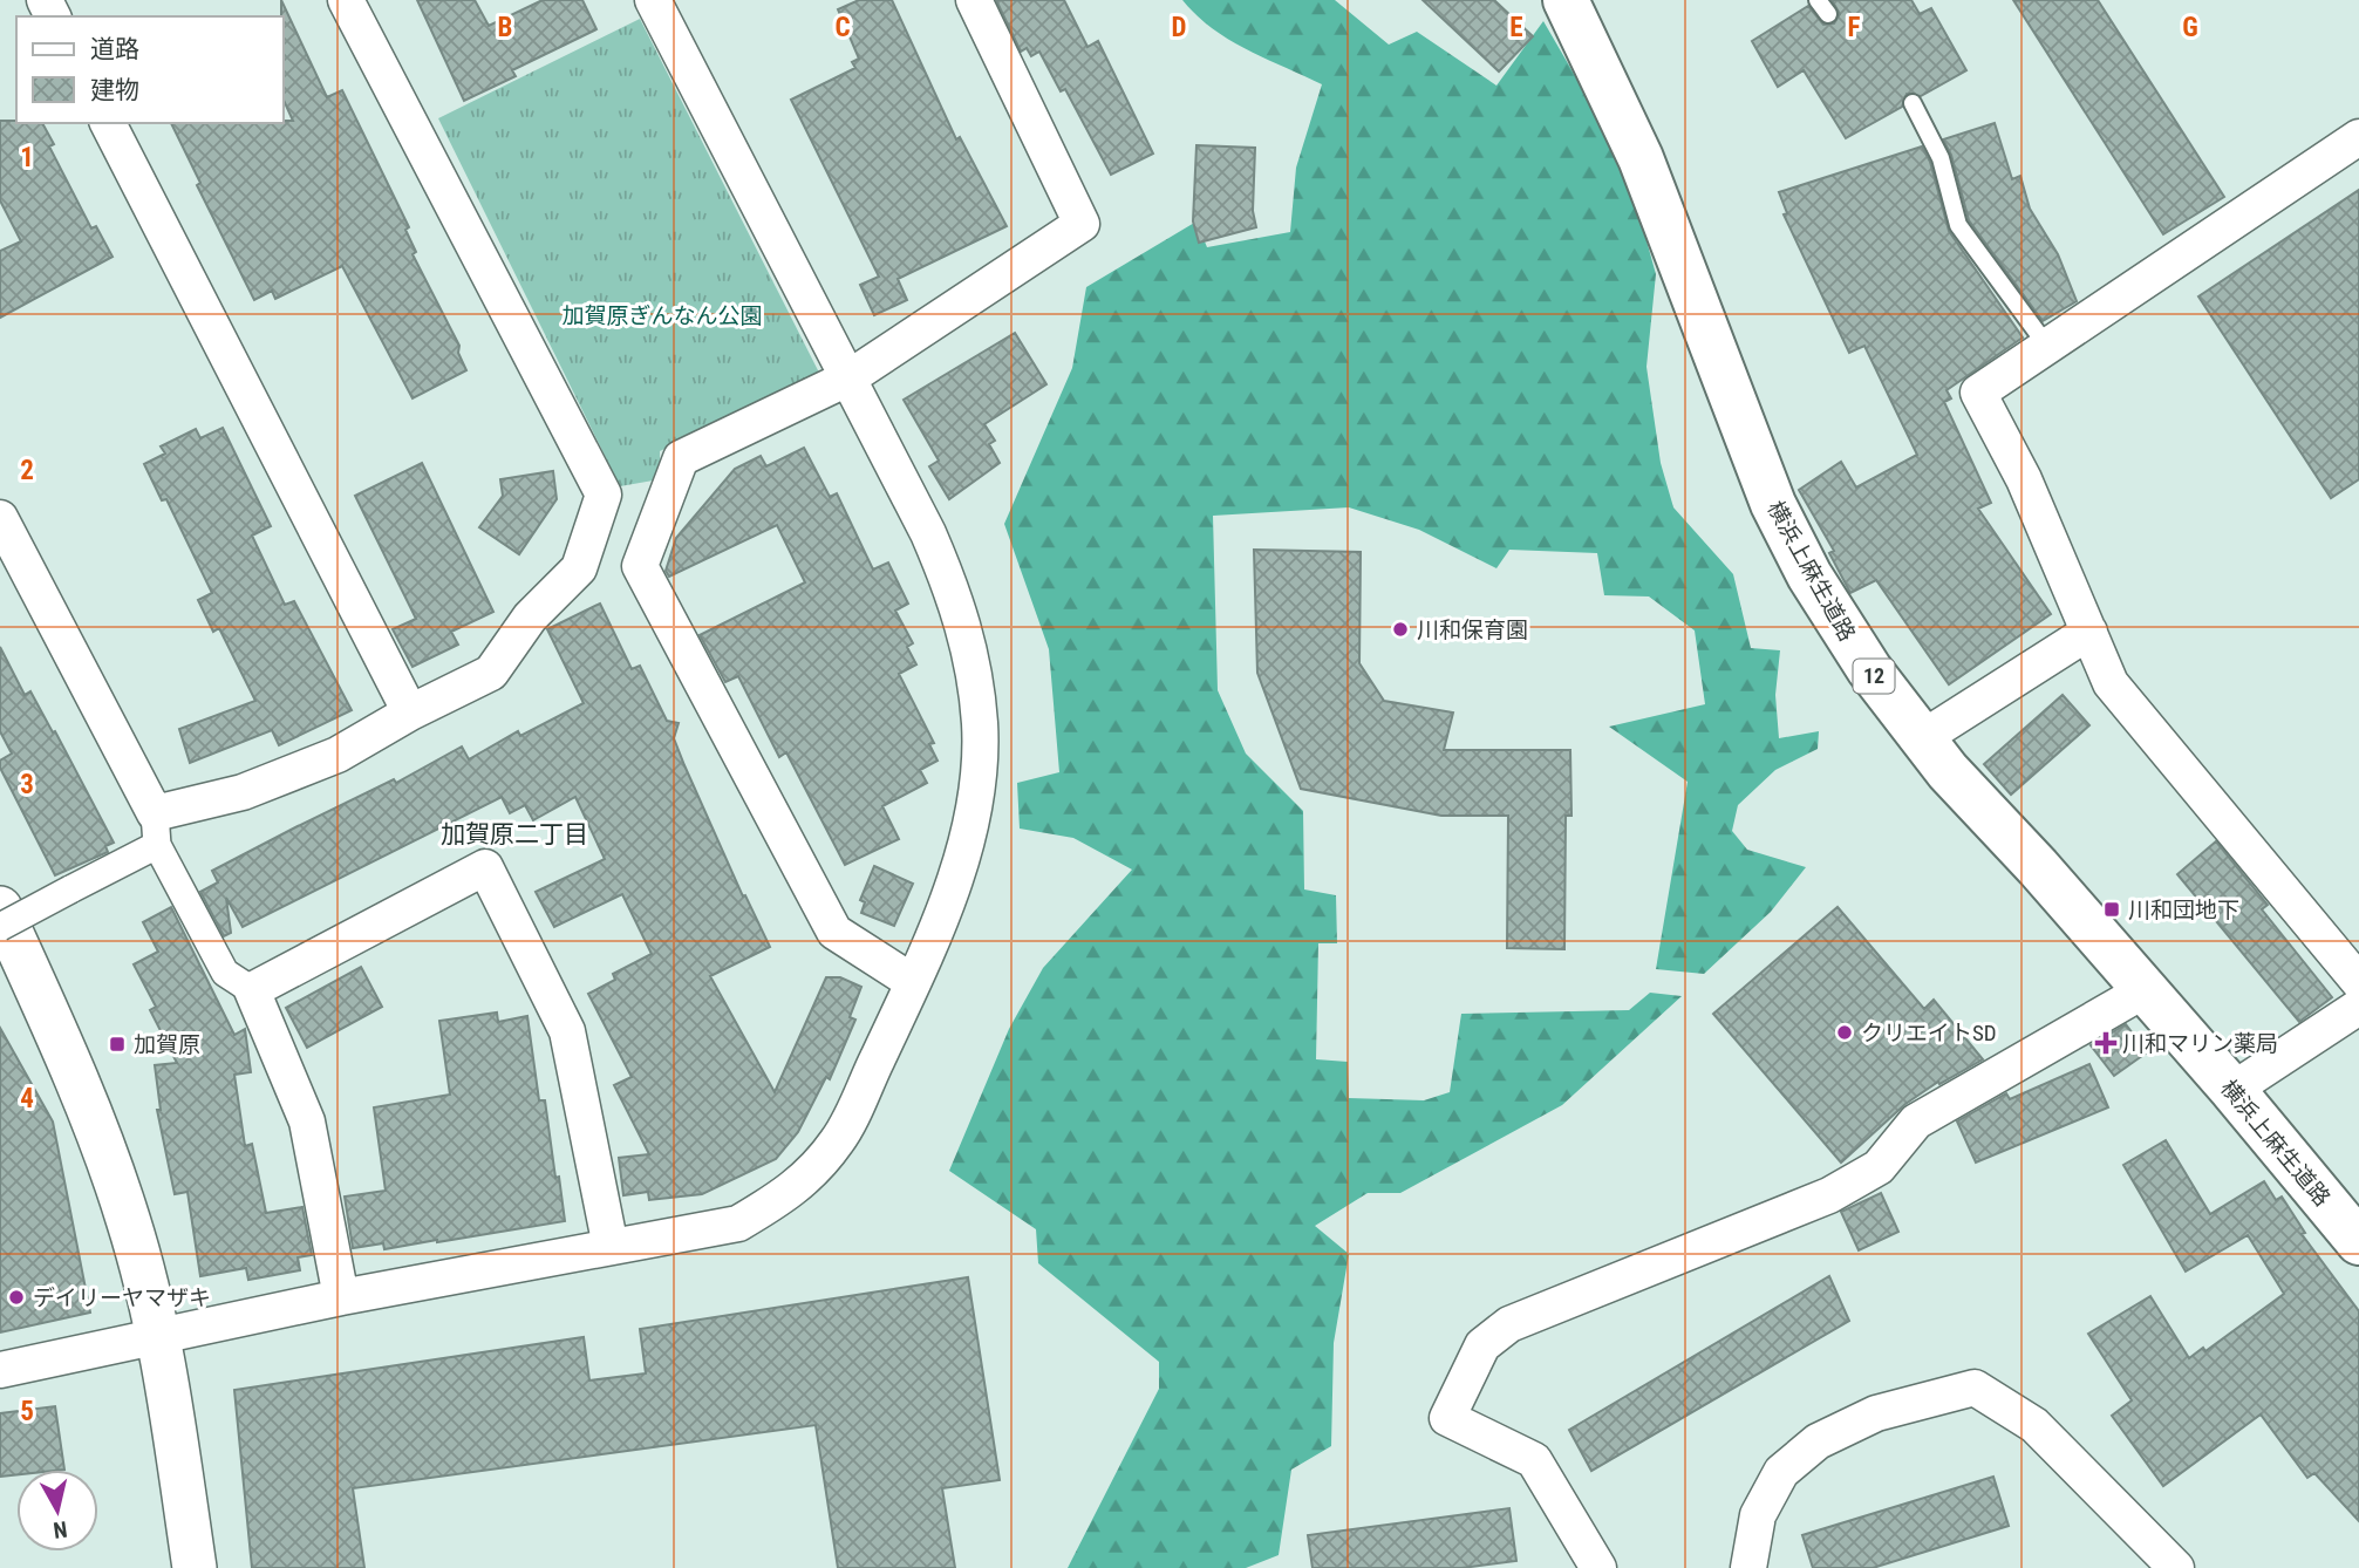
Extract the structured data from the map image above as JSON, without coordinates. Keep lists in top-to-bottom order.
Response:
{
  "streets": {
    "main road": ["横浜上麻生道路", "12"]
  },
  "districts": ["加賀原二丁目"],
  "parks": ["加賀原ぎんなん公園"],
  "places": {
    "other": ["川和保育園", "クリエイトSD", "デイリーヤマザキ"],
    "transit": ["川和団地下", "加賀原"],
    "health": ["川和マリン薬局"]
  },
  "legend": ["道路", "建物"],
  "north": "bottom",
  "grid": {
    "columns": [
      "B",
      "C",
      "D",
      "E",
      "F",
      "G"
    ],
    "rows": [
      "1",
      "2",
      "3",
      "4",
      "5"
    ]
  }
}
